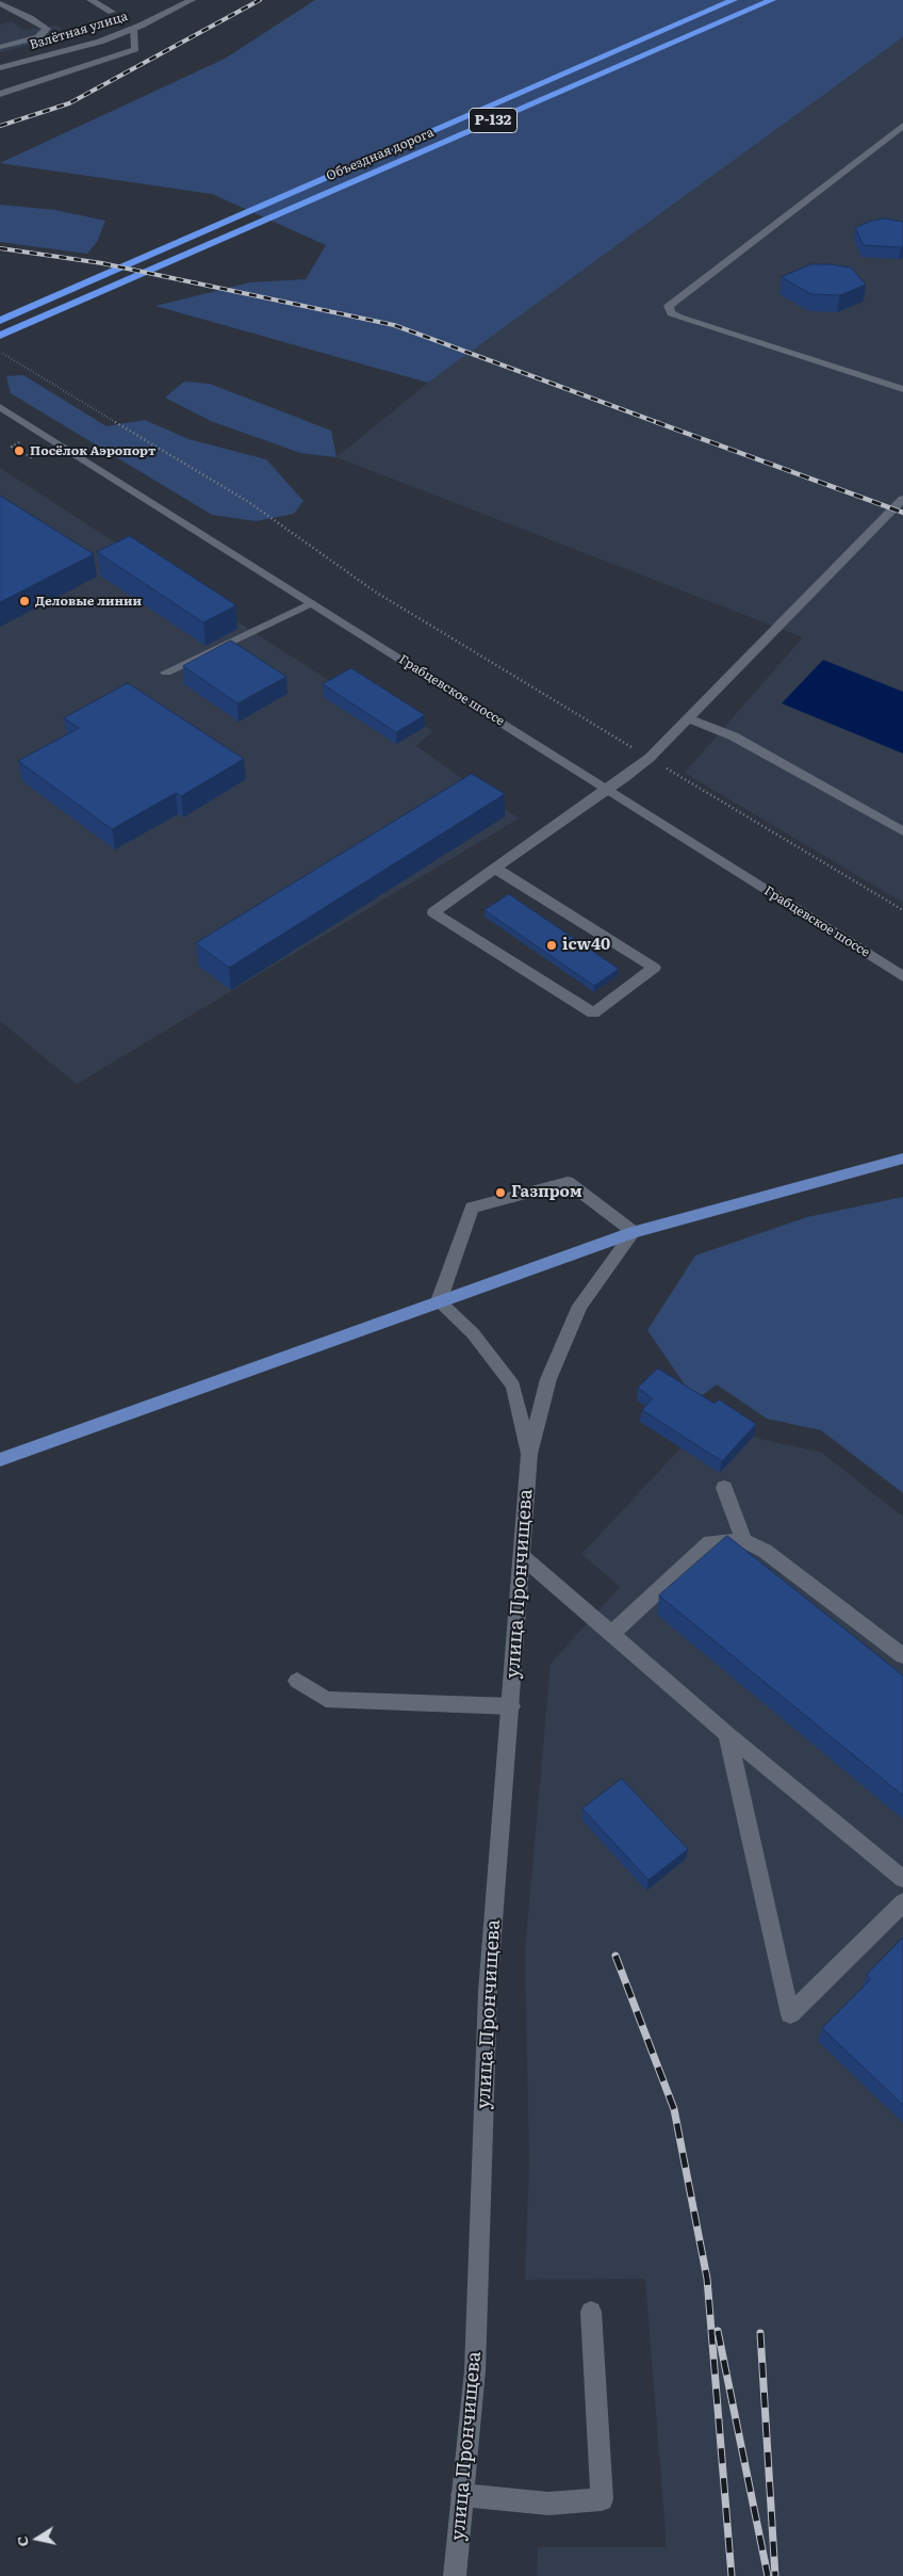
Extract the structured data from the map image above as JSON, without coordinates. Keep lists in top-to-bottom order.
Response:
{
  "streets": {
    "highway": ["Р-132", "Объездная дорога"],
    "street": ["Взлётная улица", "Грабцевское шоссе", "улица Прончищева"]
  },
  "places": [
    "Посёлок Аэропорт",
    "Деловые линии",
    "icw40",
    "Газпром"
  ],
  "north": "left"
}
